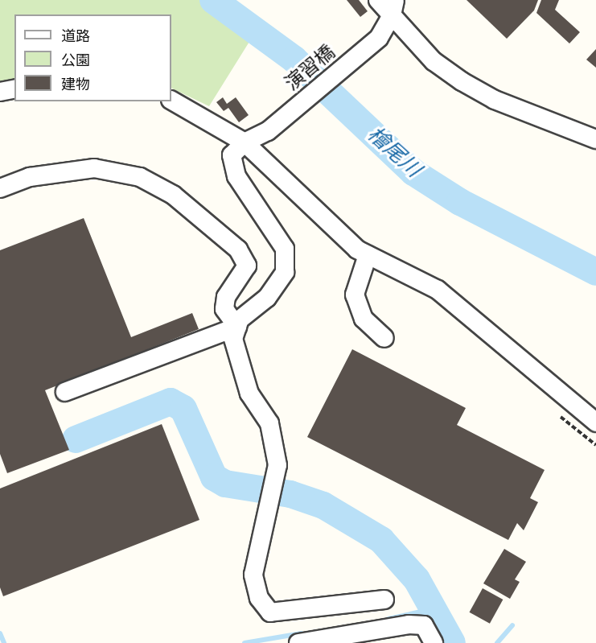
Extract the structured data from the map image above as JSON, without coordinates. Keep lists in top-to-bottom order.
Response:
{
  "streets": {
    "street": ["演習橋"]
  },
  "water": ["檜尾川"],
  "legend": ["道路", "公園", "建物"]
}
